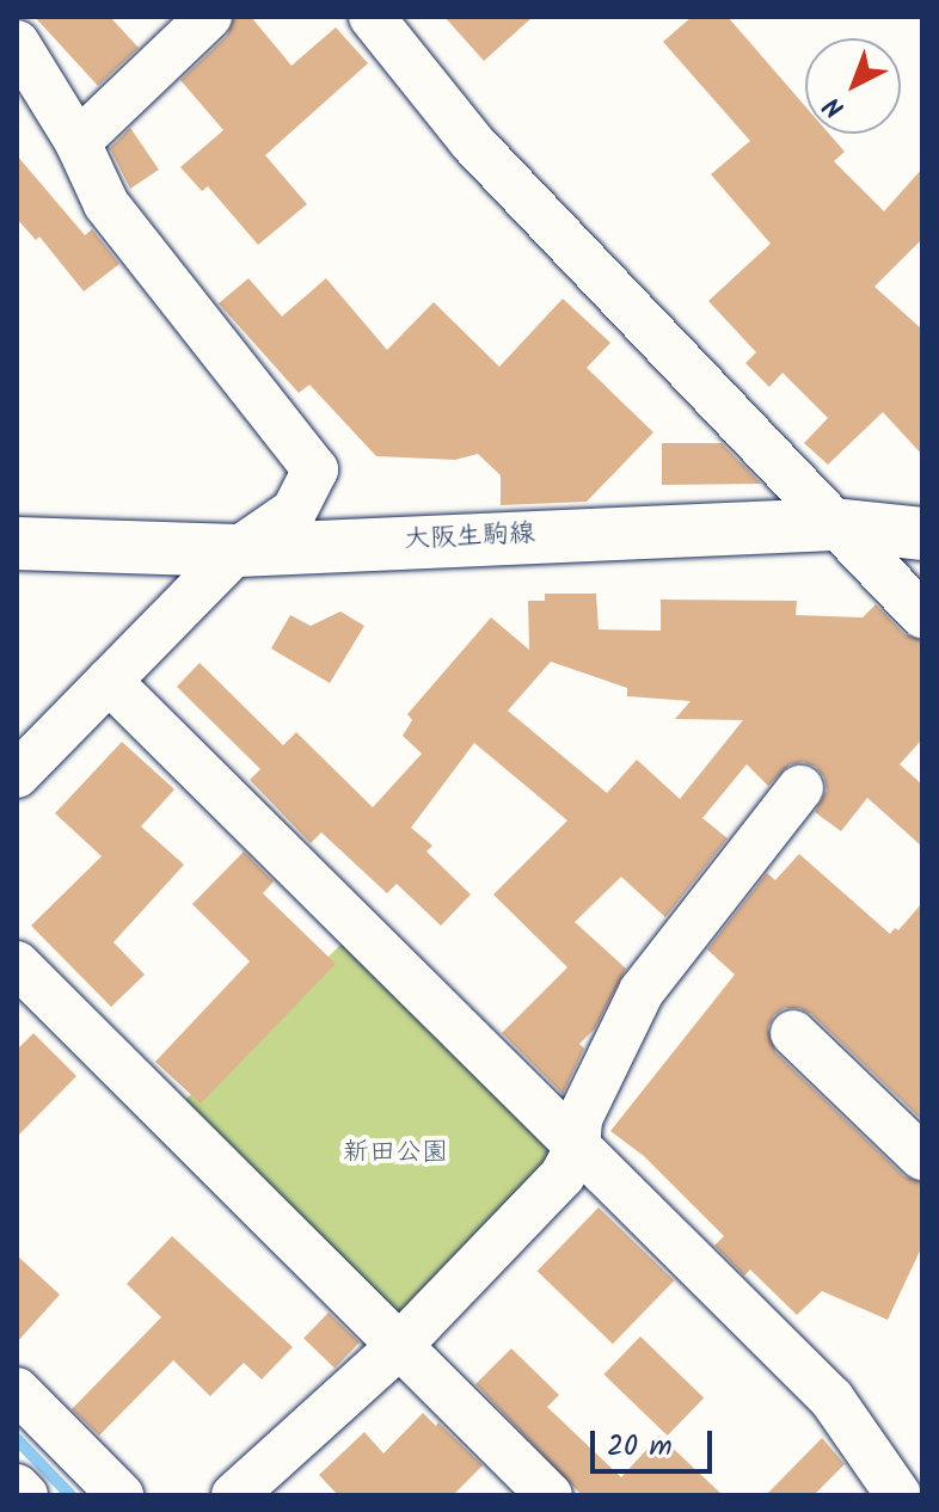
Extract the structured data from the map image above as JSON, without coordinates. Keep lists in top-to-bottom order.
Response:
{
  "streets": {
    "main road": ["大阪生駒線"]
  },
  "parks": ["新田公園"],
  "scale_bar": "20 m",
  "north": "bottom left"
}
